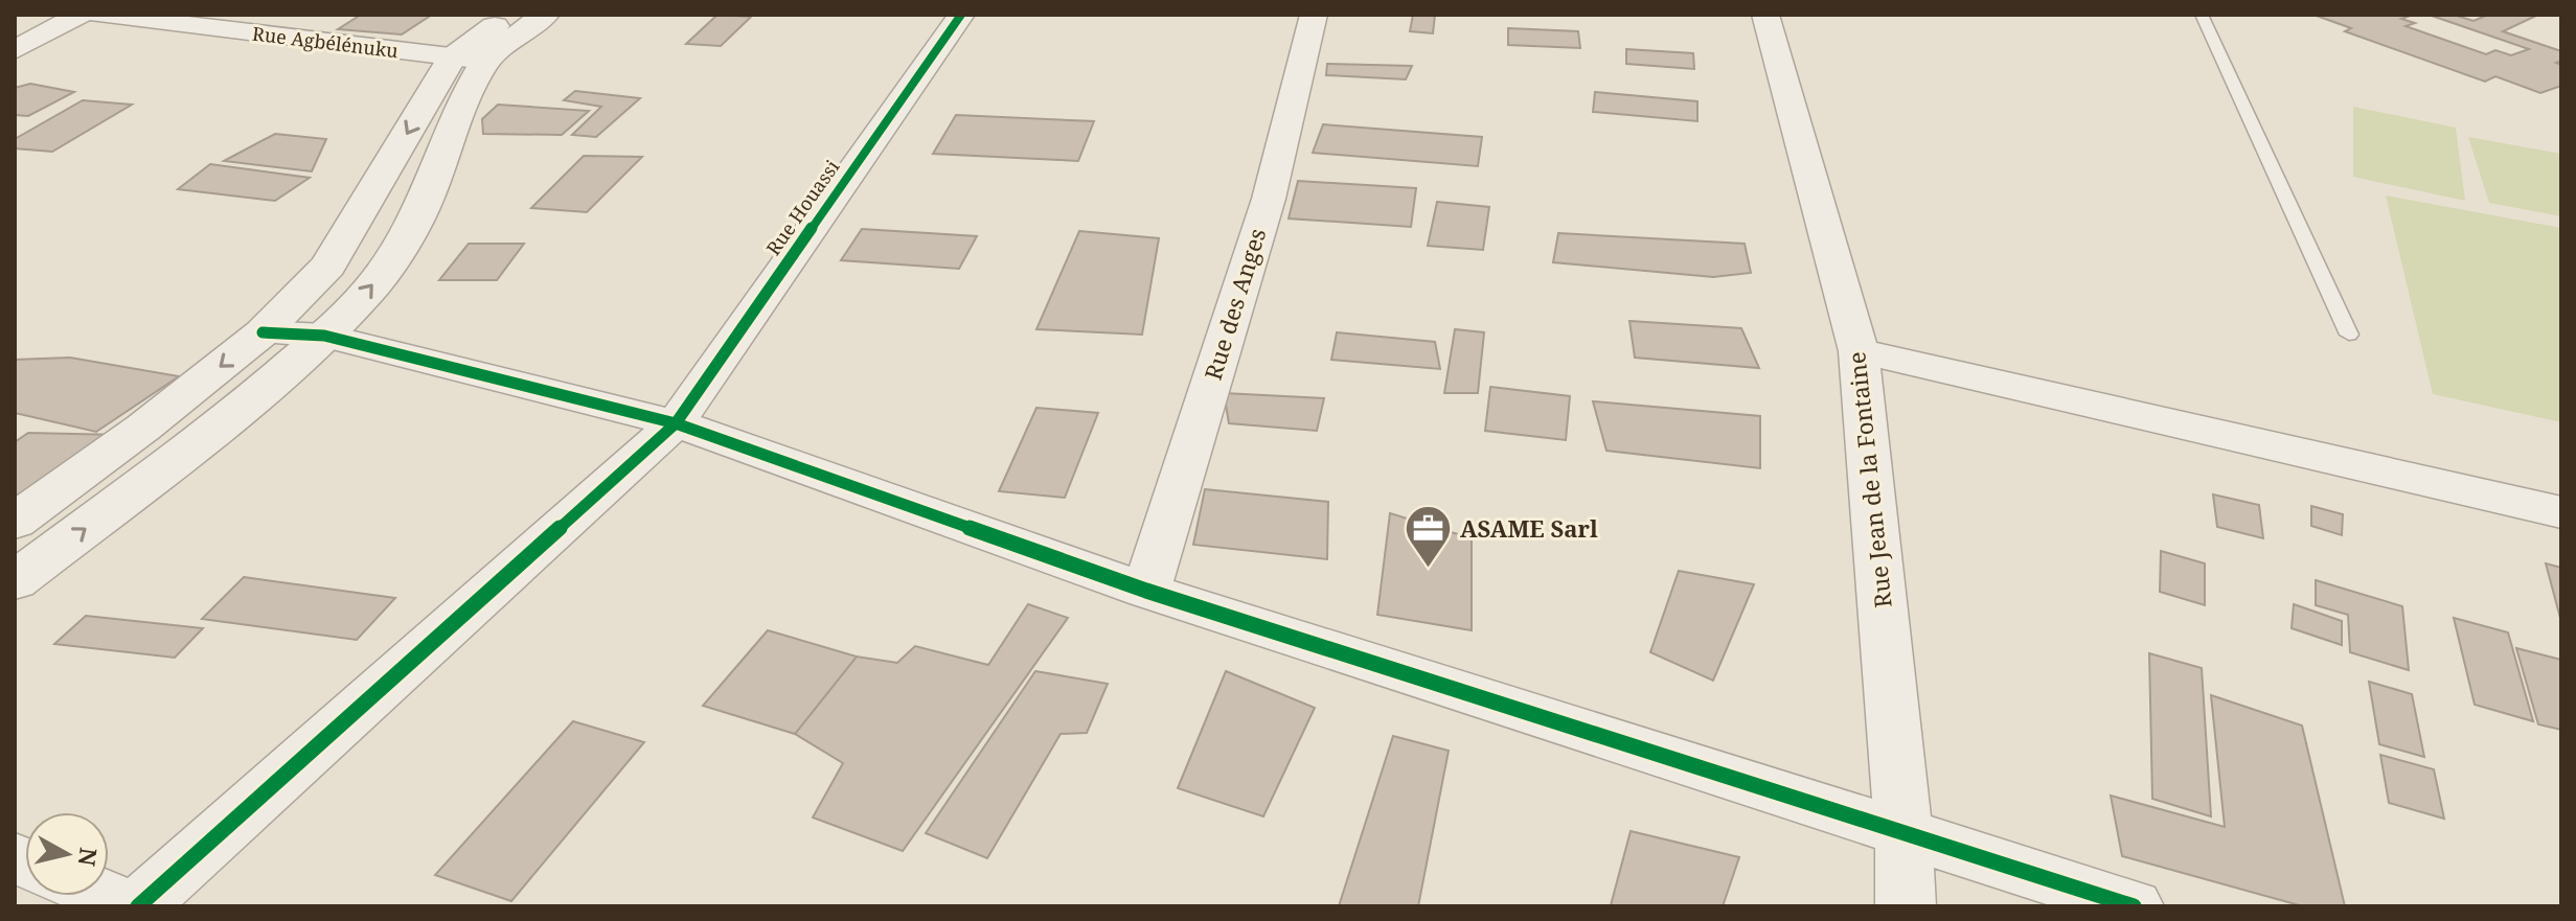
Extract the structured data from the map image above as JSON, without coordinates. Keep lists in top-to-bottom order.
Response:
{
  "streets": {
    "street": [
      "Rue Agbélénuku",
      "Rue Houassi",
      "Rue des Anges",
      "Rue Jean de la Fontaine"
    ]
  },
  "places": {
    "office": ["ASAME Sarl"]
  },
  "north": "right"
}
